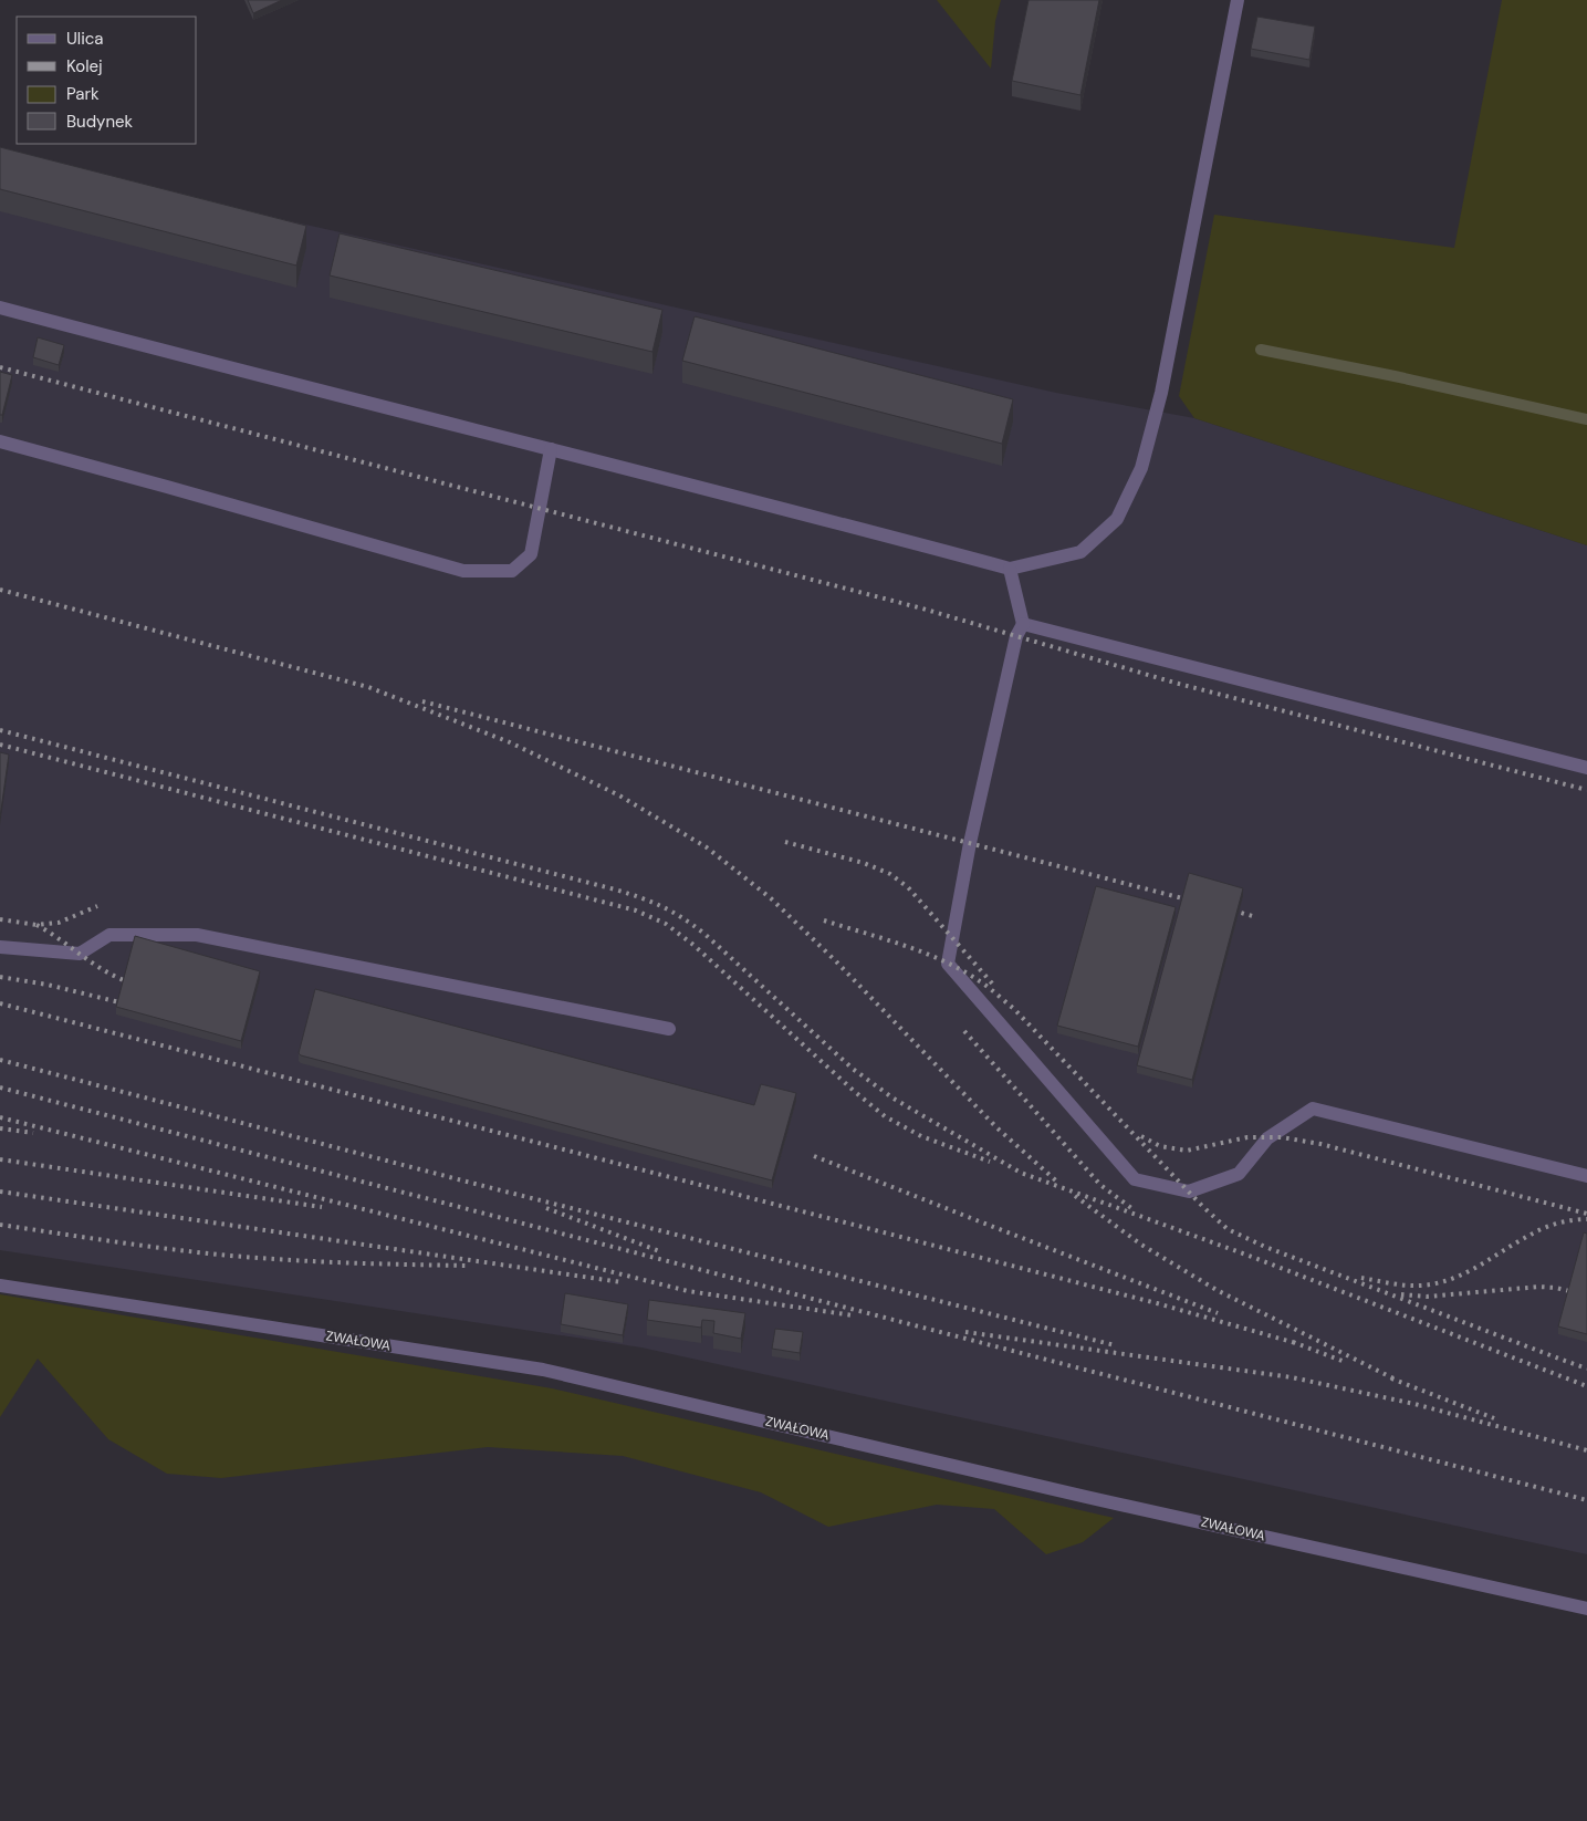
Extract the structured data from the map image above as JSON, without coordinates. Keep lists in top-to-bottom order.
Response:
{
  "streets": {
    "street": ["ZWAŁOWA"]
  },
  "legend": [
    "Ulica",
    "Kolej",
    "Park",
    "Budynek"
  ]
}
